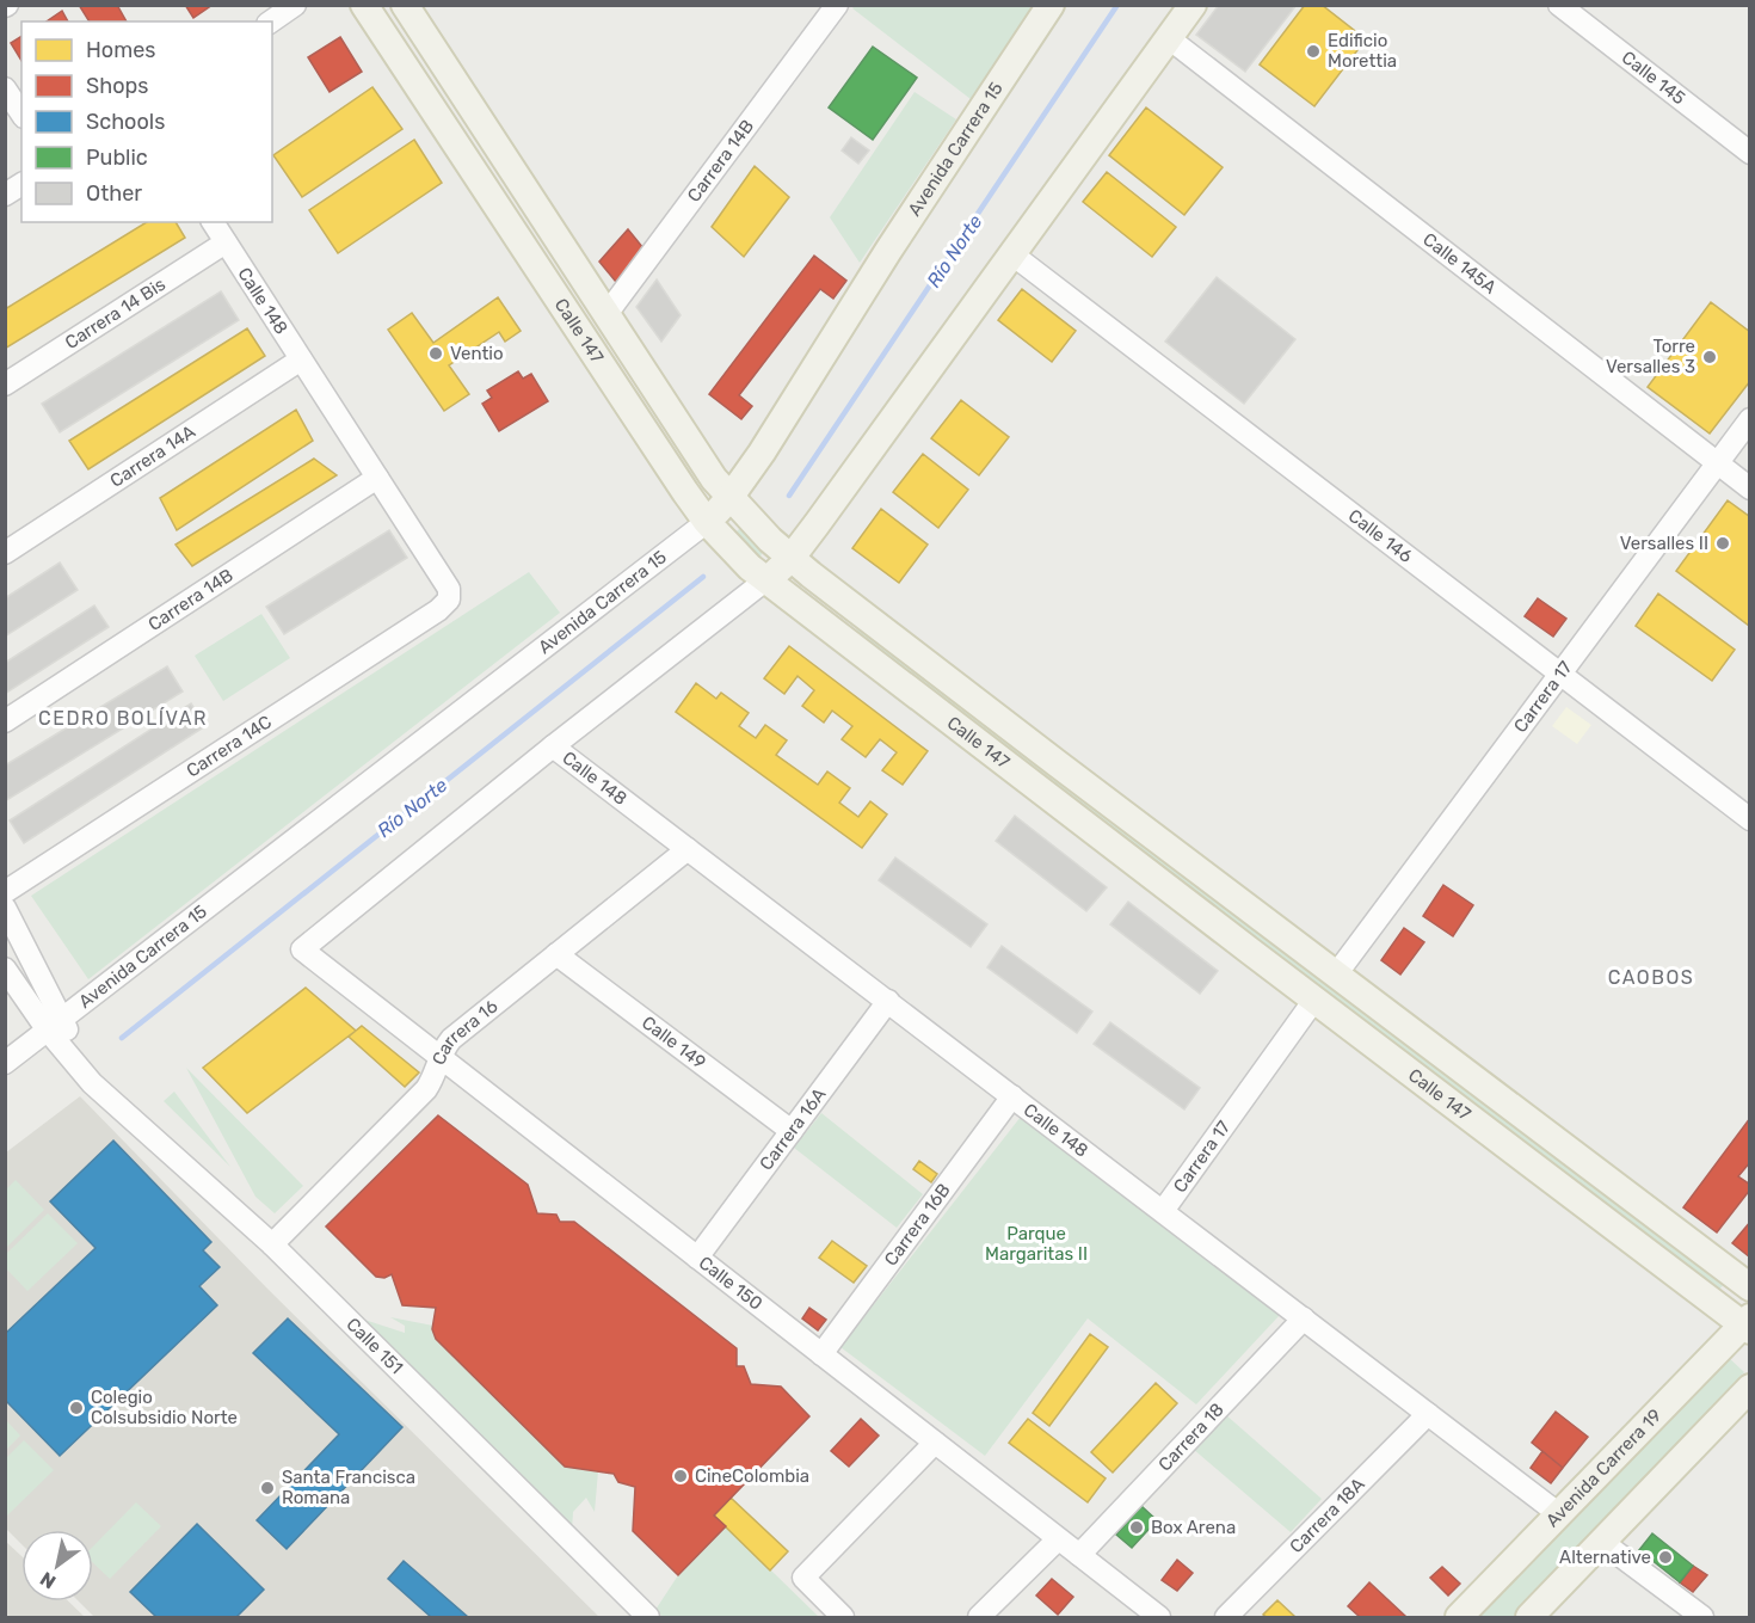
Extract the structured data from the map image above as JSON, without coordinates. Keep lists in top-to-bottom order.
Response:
{
  "streets": {
    "main road": ["Avenida Carrera 15", "Calle 147", "Avenida Carrera 19"],
    "street": [
      "Calle 145",
      "Carrera 14B",
      "Calle 145A",
      "Calle 148",
      "Carrera 14 Bis",
      "Carrera 14A",
      "Calle 146",
      "Carrera 17",
      "Carrera 14C",
      "Carrera 16",
      "Calle 149",
      "Carrera 16A",
      "Carrera 16B",
      "Calle 150",
      "Calle 151",
      "Carrera 18",
      "Carrera 18A"
    ]
  },
  "crossings": [
    ["Avenida Carrera 15", "Calle 147"],
    ["Avenida Carrera 15", "Calle 151"],
    ["Carrera 14B", "Calle 148"],
    ["Carrera 14B", "Calle 147"],
    ["Calle 145A", "Carrera 17"],
    ["Calle 148", "Carrera 14 Bis"],
    ["Calle 148", "Carrera 14A"],
    ["Calle 148", "Carrera 17"],
    ["Calle 148", "Carrera 14C"],
    ["Calle 148", "Carrera 16"],
    ["Calle 148", "Carrera 16A"],
    ["Calle 148", "Carrera 16B"],
    ["Calle 148", "Calle 150"],
    ["Calle 148", "Carrera 18"],
    ["Calle 148", "Avenida Carrera 19"],
    ["Calle 148", "Carrera 18A"],
    ["Calle 147", "Carrera 17"],
    ["Calle 147", "Avenida Carrera 19"],
    ["Calle 146", "Carrera 17"],
    ["Carrera 16", "Calle 149"],
    ["Carrera 16", "Calle 150"],
    ["Carrera 16", "Calle 151"],
    ["Calle 149", "Carrera 16A"],
    ["Carrera 16A", "Calle 150"],
    ["Carrera 16B", "Calle 150"],
    ["Calle 150", "Carrera 18"]
  ],
  "districts": ["CEDRO BOLÍVAR", "CAOBOS"],
  "water": ["Río Norte"],
  "parks": ["Parque Margaritas II"],
  "places": [
    "Edificio Morettia",
    "Ventio",
    "Torre Versalles 3",
    "Versalles II",
    "Colegio Colsubsidio Norte",
    "CineColombia",
    "Santa Francisca Romana",
    "Box Arena",
    "Alternative"
  ],
  "legend": [
    "Homes",
    "Shops",
    "Schools",
    "Public",
    "Other"
  ],
  "north": "bottom left"
}
